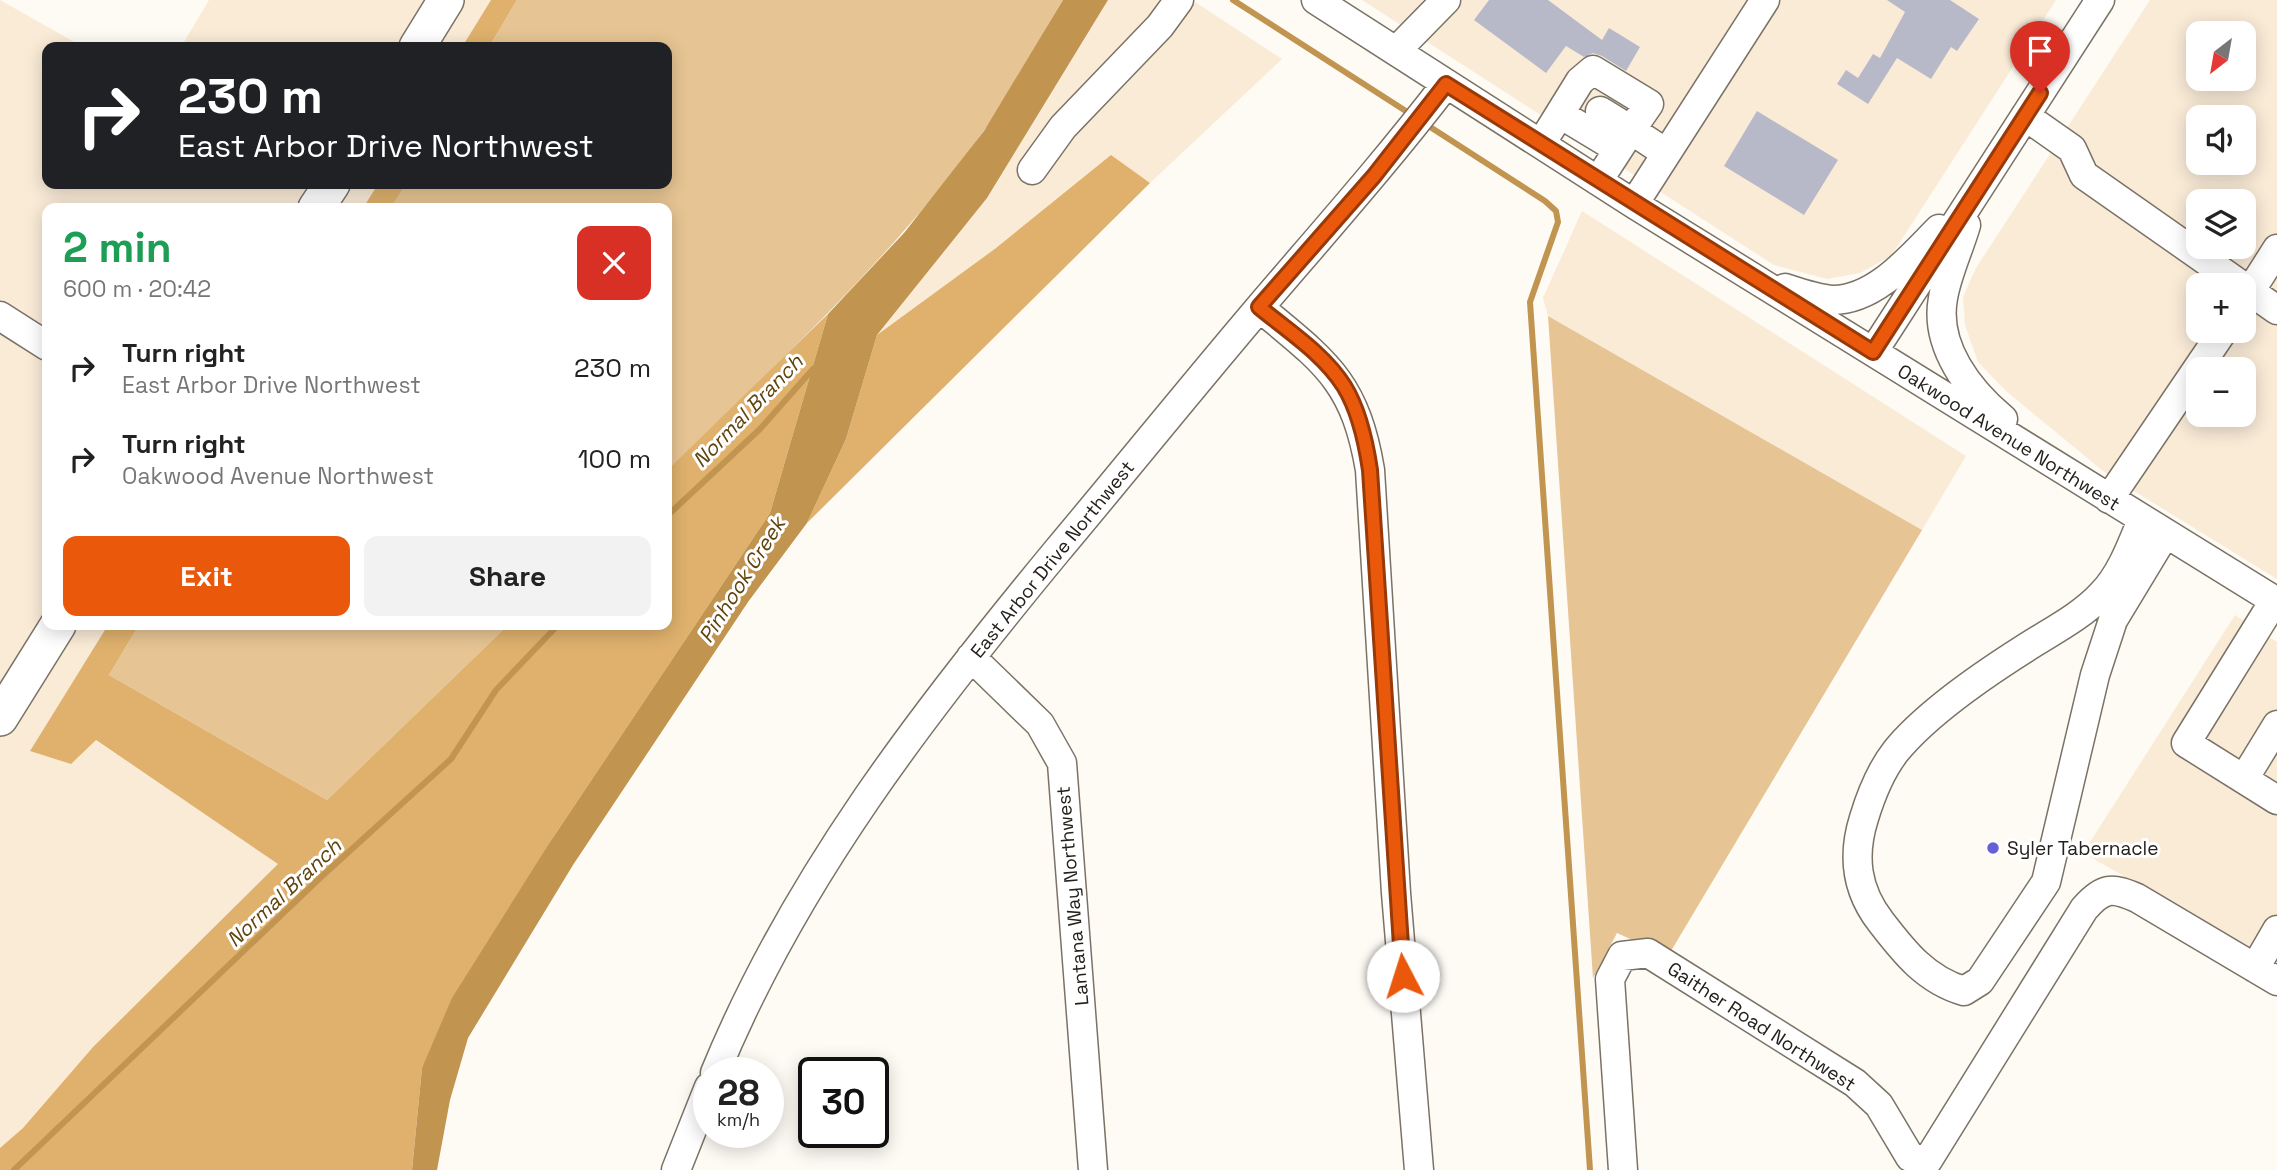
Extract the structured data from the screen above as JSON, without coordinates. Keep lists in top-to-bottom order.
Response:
{
  "streets": {
    "street": [
      "Oakwood Avenue Northwest",
      "East Arbor Drive Northwest",
      "Lantana Way Northwest",
      "Gaither Road Northwest"
    ]
  },
  "crossings": [
    ["Oakwood Avenue Northwest", "East Arbor Drive Northwest"],
    ["East Arbor Drive Northwest", "Lantana Way Northwest"]
  ],
  "water": ["Normal Branch", "Pinhook Creek"],
  "places": ["Syler Tabernacle"],
  "north": "bottom left",
  "page": {
    "map_buttons": ["+", "−"],
    "turn": ["230 m", "East Arbor Drive Northwest"],
    "heading": ["2 min", "600 m · 20:42"],
    "list": [
      {
        "name": "Turn right",
        "note": "East Arbor Drive Northwest",
        "value": "230 m"
      },
      {
        "name": "Turn right",
        "note": "Oakwood Avenue Northwest",
        "value": "100 m"
      }
    ],
    "buttons": ["Exit", "Share"],
    "speed": "28 km/h",
    "limit": "30"
  }
}
